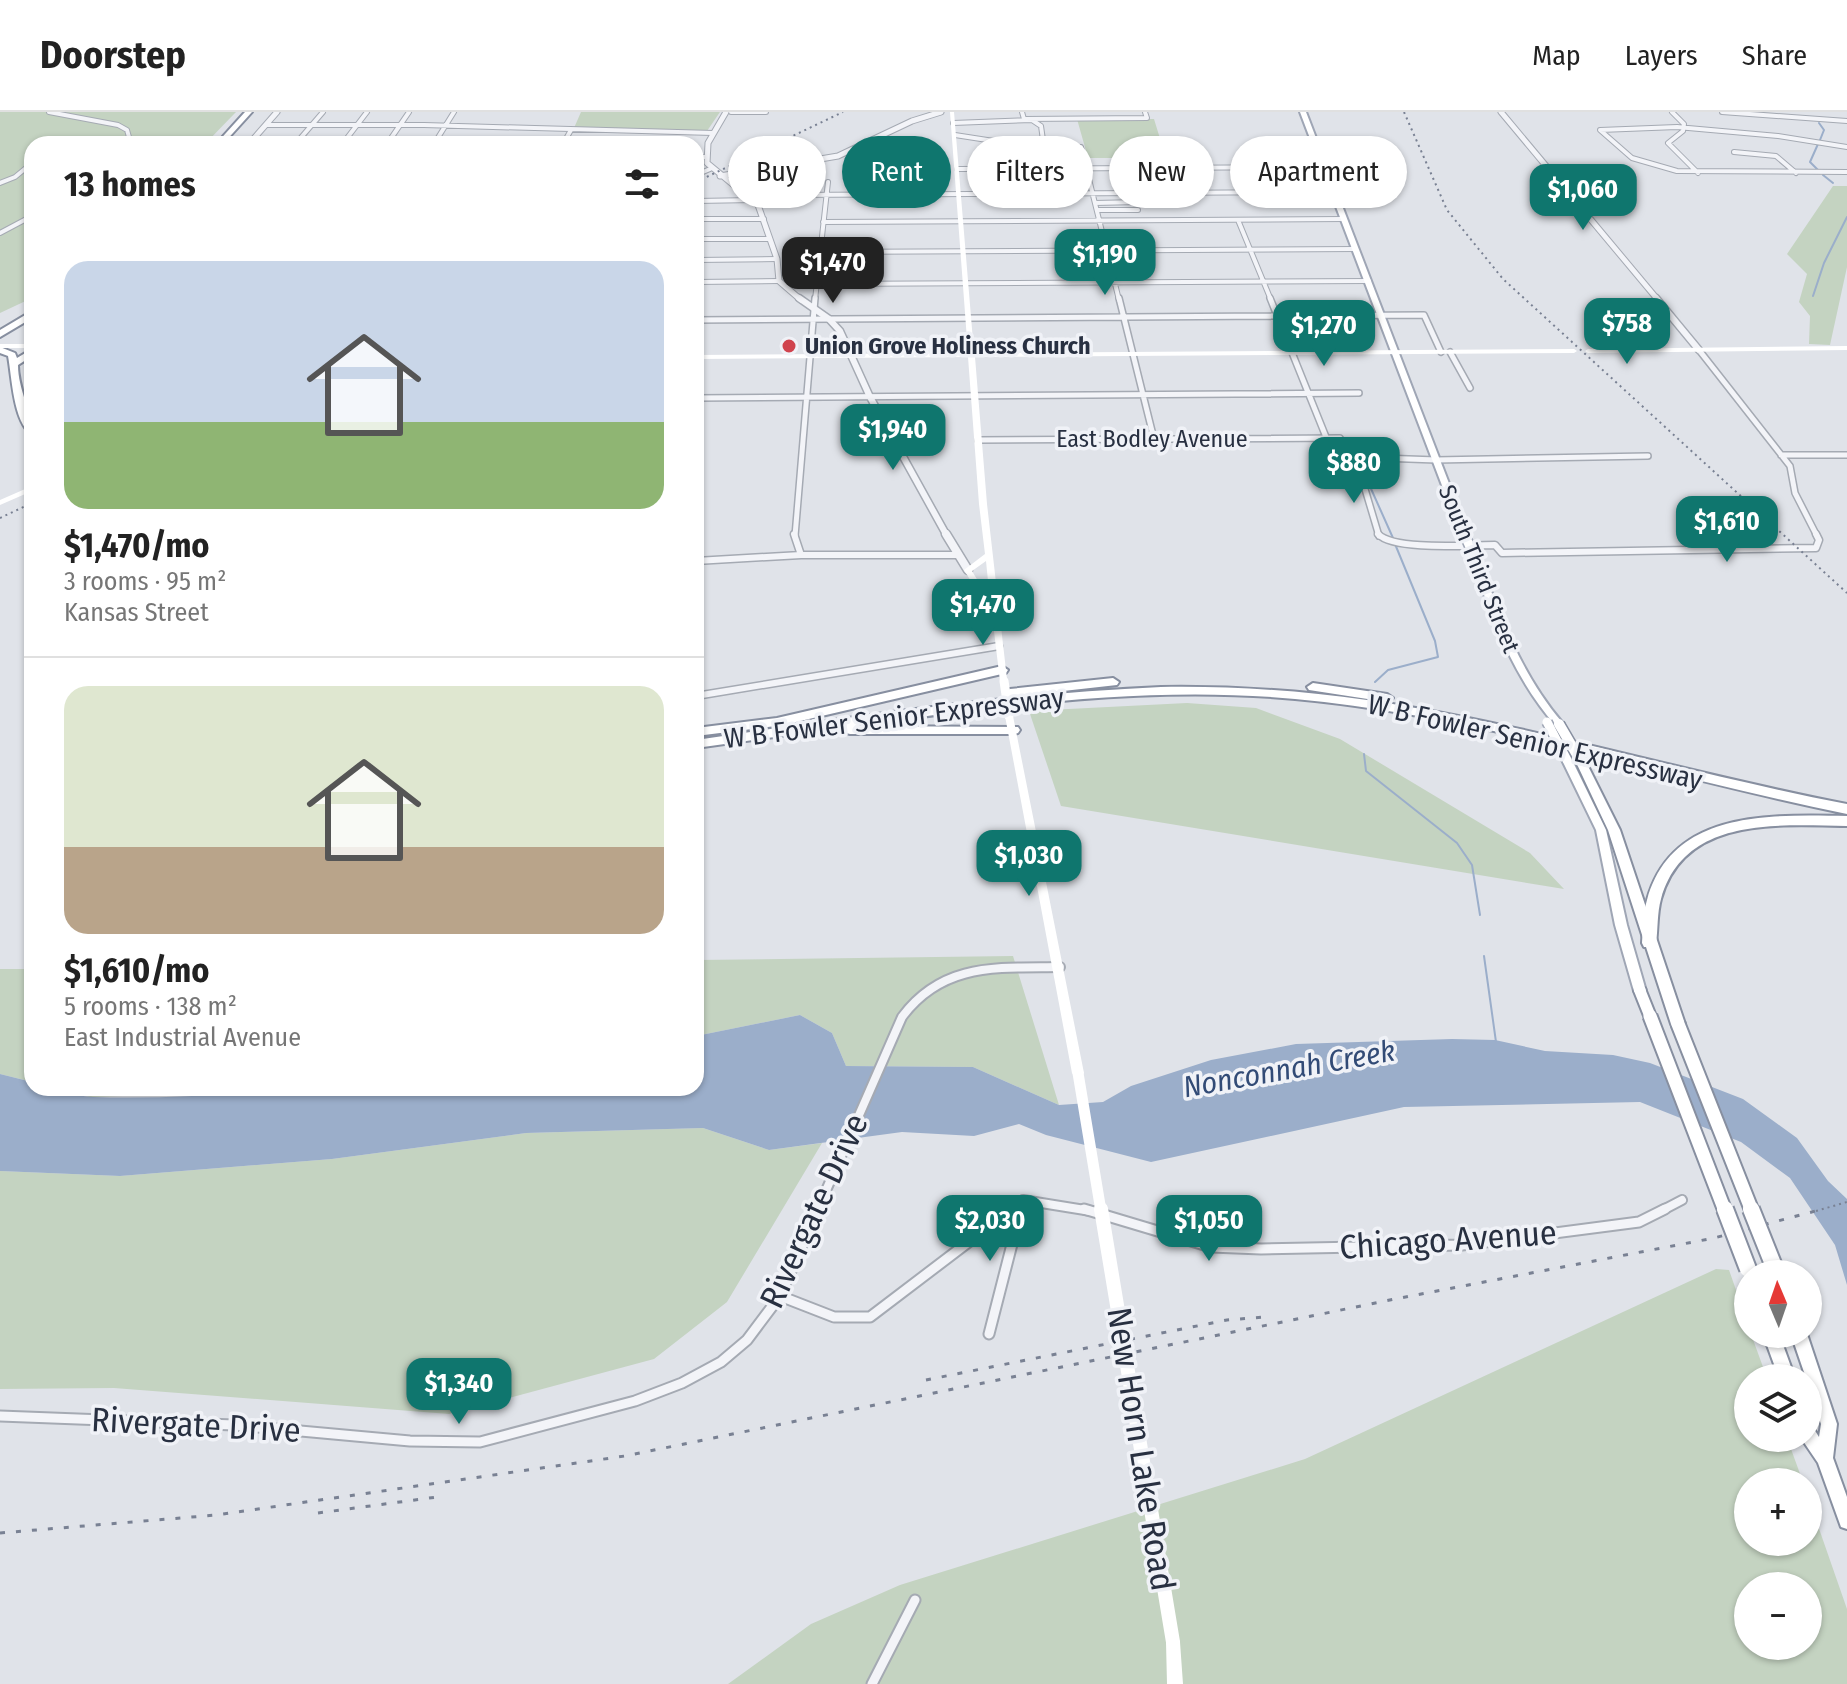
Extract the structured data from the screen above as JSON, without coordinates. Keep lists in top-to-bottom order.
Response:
{
  "streets": {
    "highway": ["South Third Street", "W B Fowler Senior Expressway"],
    "main road": ["New Horn Lake Road"],
    "street": ["East Bodley Avenue", "Rivergate Drive", "Chicago Avenue"]
  },
  "crossings": [
    ["East Bodley Avenue", "New Horn Lake Road"],
    ["Rivergate Drive", "New Horn Lake Road"]
  ],
  "water": ["Nonconnah Creek"],
  "places": ["Union Grove Holiness Church"],
  "north": "top",
  "page": {
    "header": "Doorstep",
    "nav": ["Map", "Layers", "Share"],
    "chip": [
      "Buy",
      "Rent",
      "Filters",
      "New",
      "Apartment"
    ],
    "heading": "13 homes",
    "price": [
      "$1,060",
      "$1,190",
      "$1,470",
      "$758",
      "$1,270",
      "$1,940",
      "$880",
      "$1,610",
      "$1,470",
      "$1,030",
      "$2,030",
      "$1,050",
      "$1,340"
    ],
    "list": [
      {
        "name": "$1,470/mo",
        "note": "3 rooms · 95 m² · Kansas Street"
      },
      {
        "name": "$1,610/mo",
        "note": "5 rooms · 138 m² · East Industrial Avenue"
      }
    ],
    "map_buttons": ["+", "−"]
  }
}
